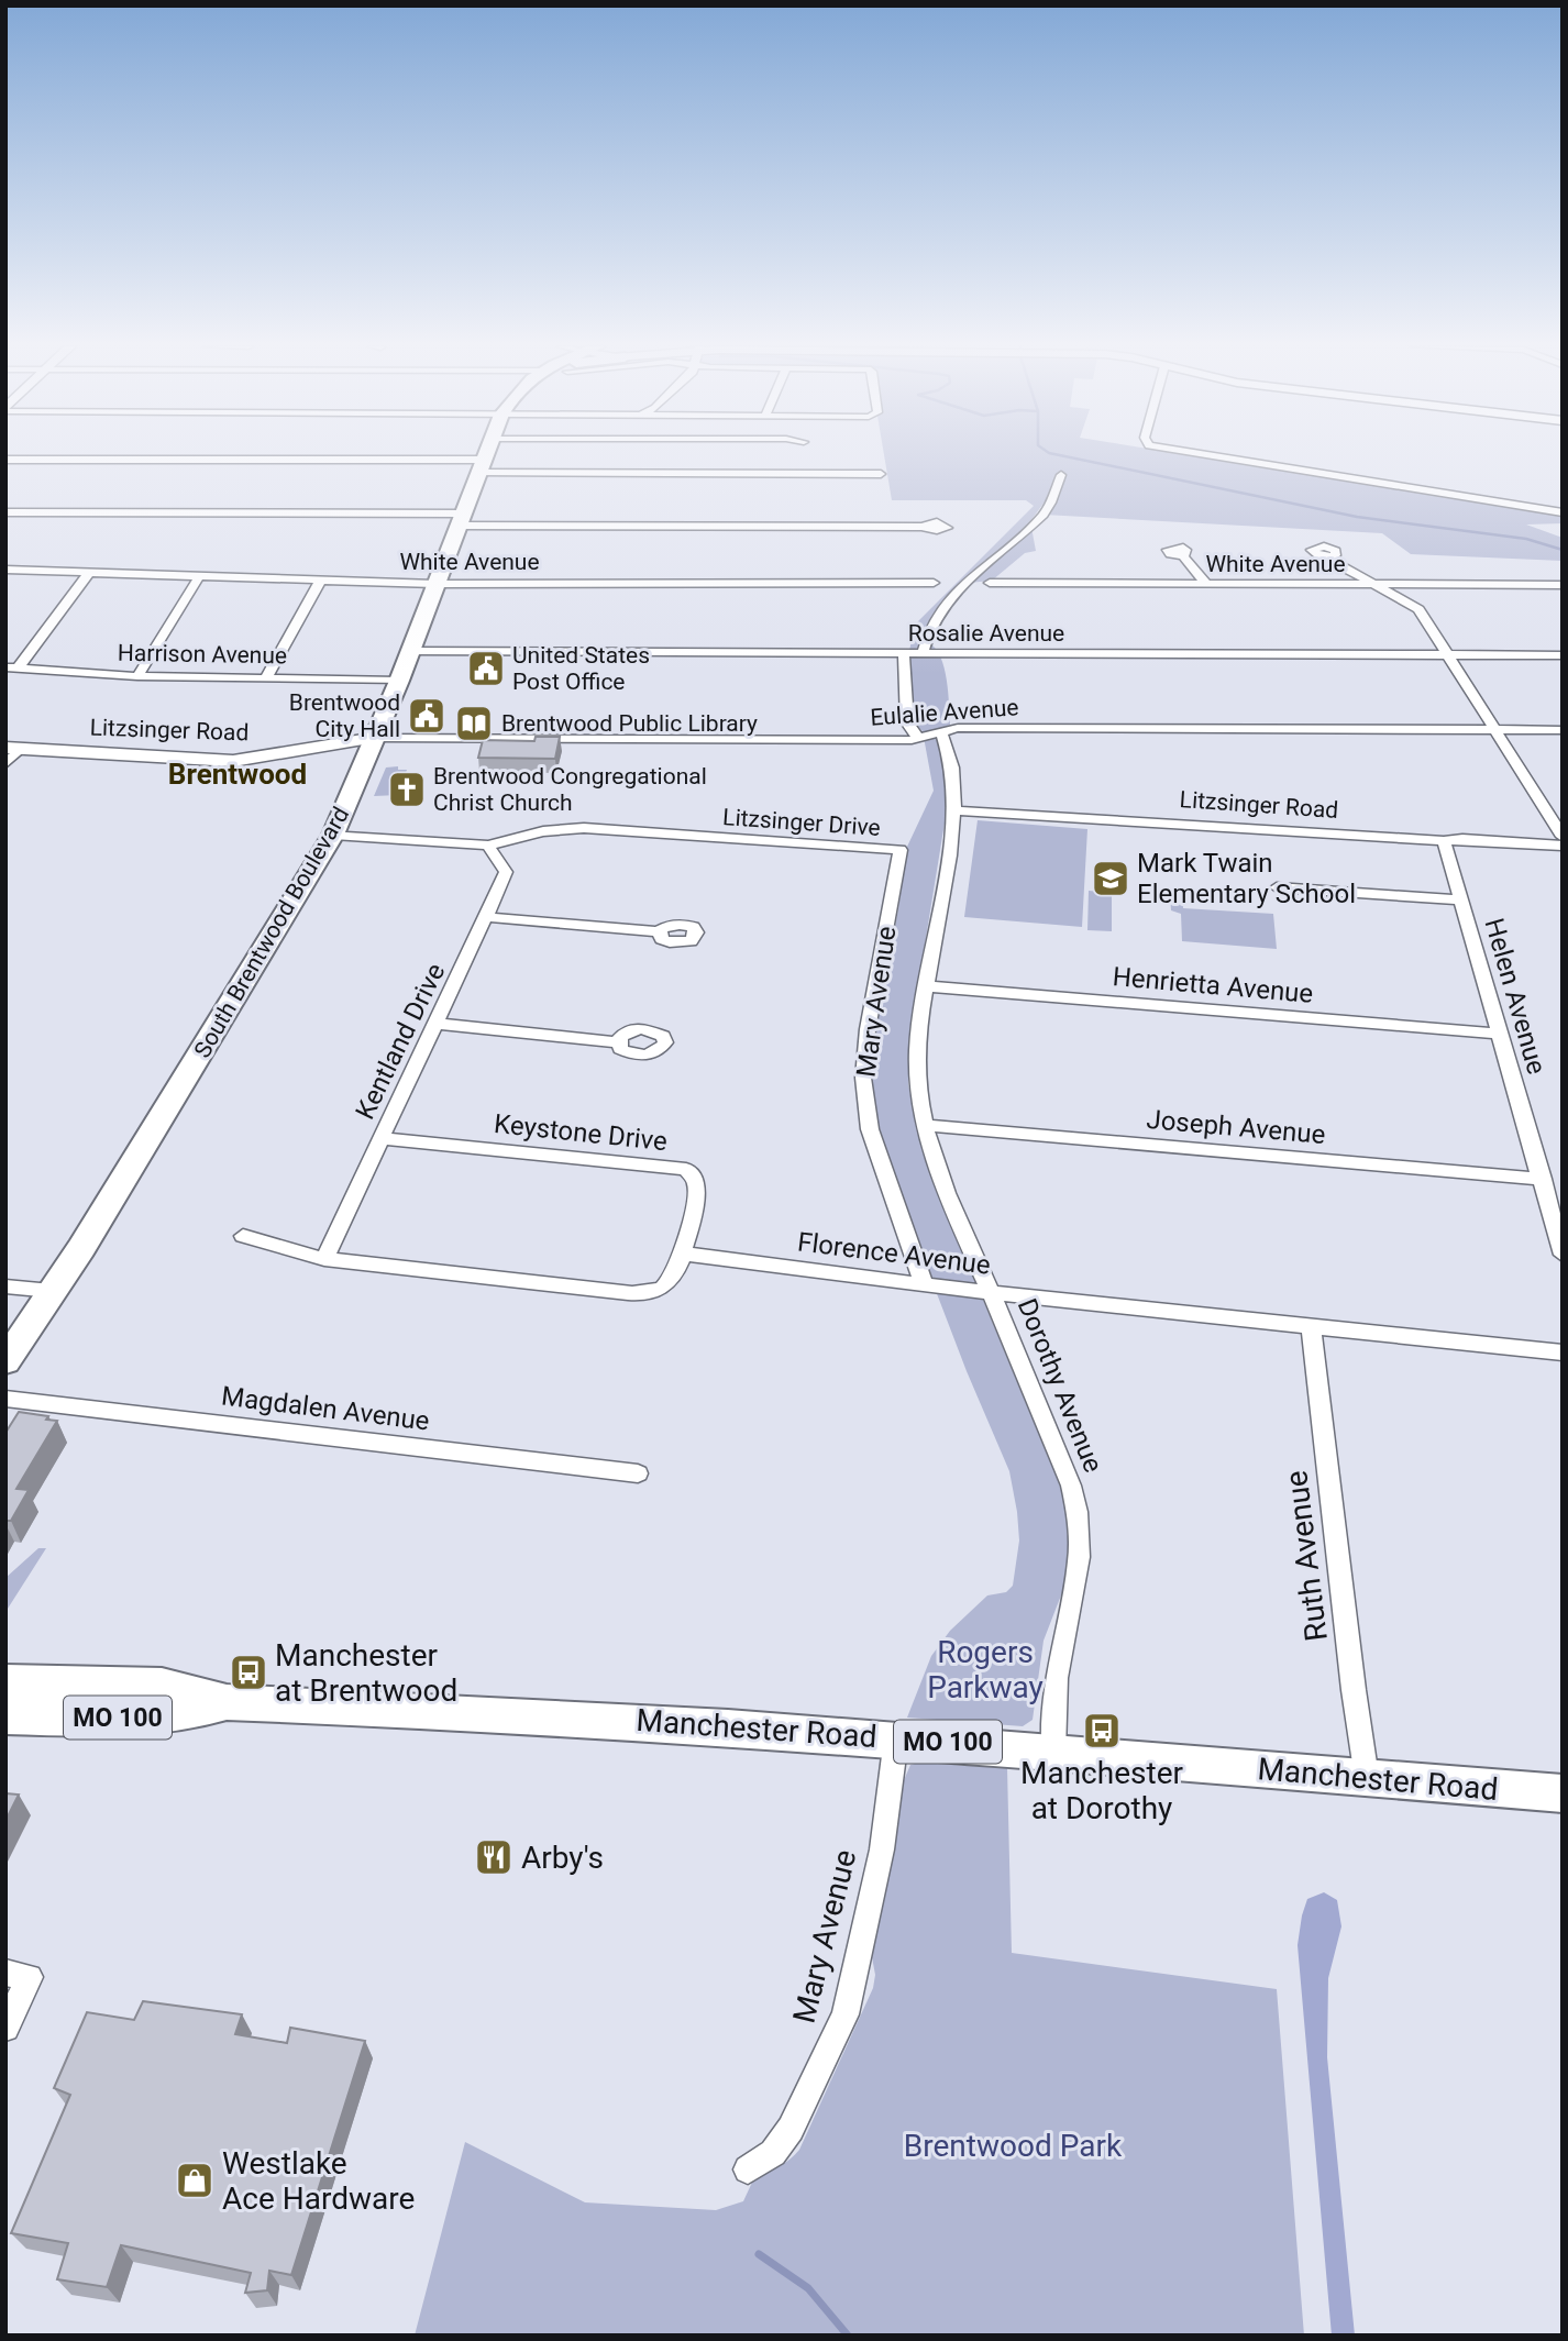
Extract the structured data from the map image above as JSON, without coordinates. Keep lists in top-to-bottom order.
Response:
{
  "streets": {
    "main road": ["South Brentwood Boulevard", "MO 100", "Manchester Road"],
    "street": [
      "White Avenue",
      "Rosalie Avenue",
      "Harrison Avenue",
      "Eulalie Avenue",
      "Litzsinger Road",
      "Litzsinger Drive",
      "Henrietta Avenue",
      "Helen Avenue",
      "Mary Avenue",
      "Kentland Drive",
      "Joseph Avenue",
      "Keystone Drive",
      "Florence Avenue",
      "Dorothy Avenue",
      "Magdalen Avenue",
      "Ruth Avenue"
    ]
  },
  "crossings": [
    ["White Avenue", "South Brentwood Boulevard"],
    ["Rosalie Avenue", "South Brentwood Boulevard"],
    ["Harrison Avenue", "South Brentwood Boulevard"],
    ["Eulalie Avenue", "Litzsinger Road"],
    ["Eulalie Avenue", "South Brentwood Boulevard"],
    ["Eulalie Avenue", "Dorothy Avenue"],
    ["Litzsinger Road", "South Brentwood Boulevard"],
    ["Litzsinger Road", "Helen Avenue"],
    ["Litzsinger Road", "Dorothy Avenue"],
    ["Litzsinger Drive", "South Brentwood Boulevard"],
    ["Litzsinger Drive", "Mary Avenue"],
    ["Litzsinger Drive", "Kentland Drive"],
    ["Henrietta Avenue", "Helen Avenue"],
    ["Henrietta Avenue", "Dorothy Avenue"],
    ["Helen Avenue", "Joseph Avenue"],
    ["Mary Avenue", "Florence Avenue"],
    ["Mary Avenue", "Manchester Road"],
    ["Kentland Drive", "Keystone Drive"],
    ["Joseph Avenue", "Dorothy Avenue"],
    ["Keystone Drive", "Florence Avenue"],
    ["Florence Avenue", "Dorothy Avenue"],
    ["Florence Avenue", "Ruth Avenue"],
    ["Dorothy Avenue", "Manchester Road"],
    ["Ruth Avenue", "Manchester Road"]
  ],
  "districts": ["Brentwood"],
  "parks": ["Rogers Parkway", "Brentwood Park"],
  "places": {
    "public building": ["United States Post Office", "Brentwood City Hall"],
    "library": ["Brentwood Public Library"],
    "church": ["Brentwood Congregational Christ Church"],
    "school or university": ["Mark Twain Elementary School"],
    "bus stop": ["Manchester at Brentwood", "Manchester at Dorothy"],
    "restaurant": ["Arby's"],
    "shop": ["Westlake Ace Hardware"]
  }
}
